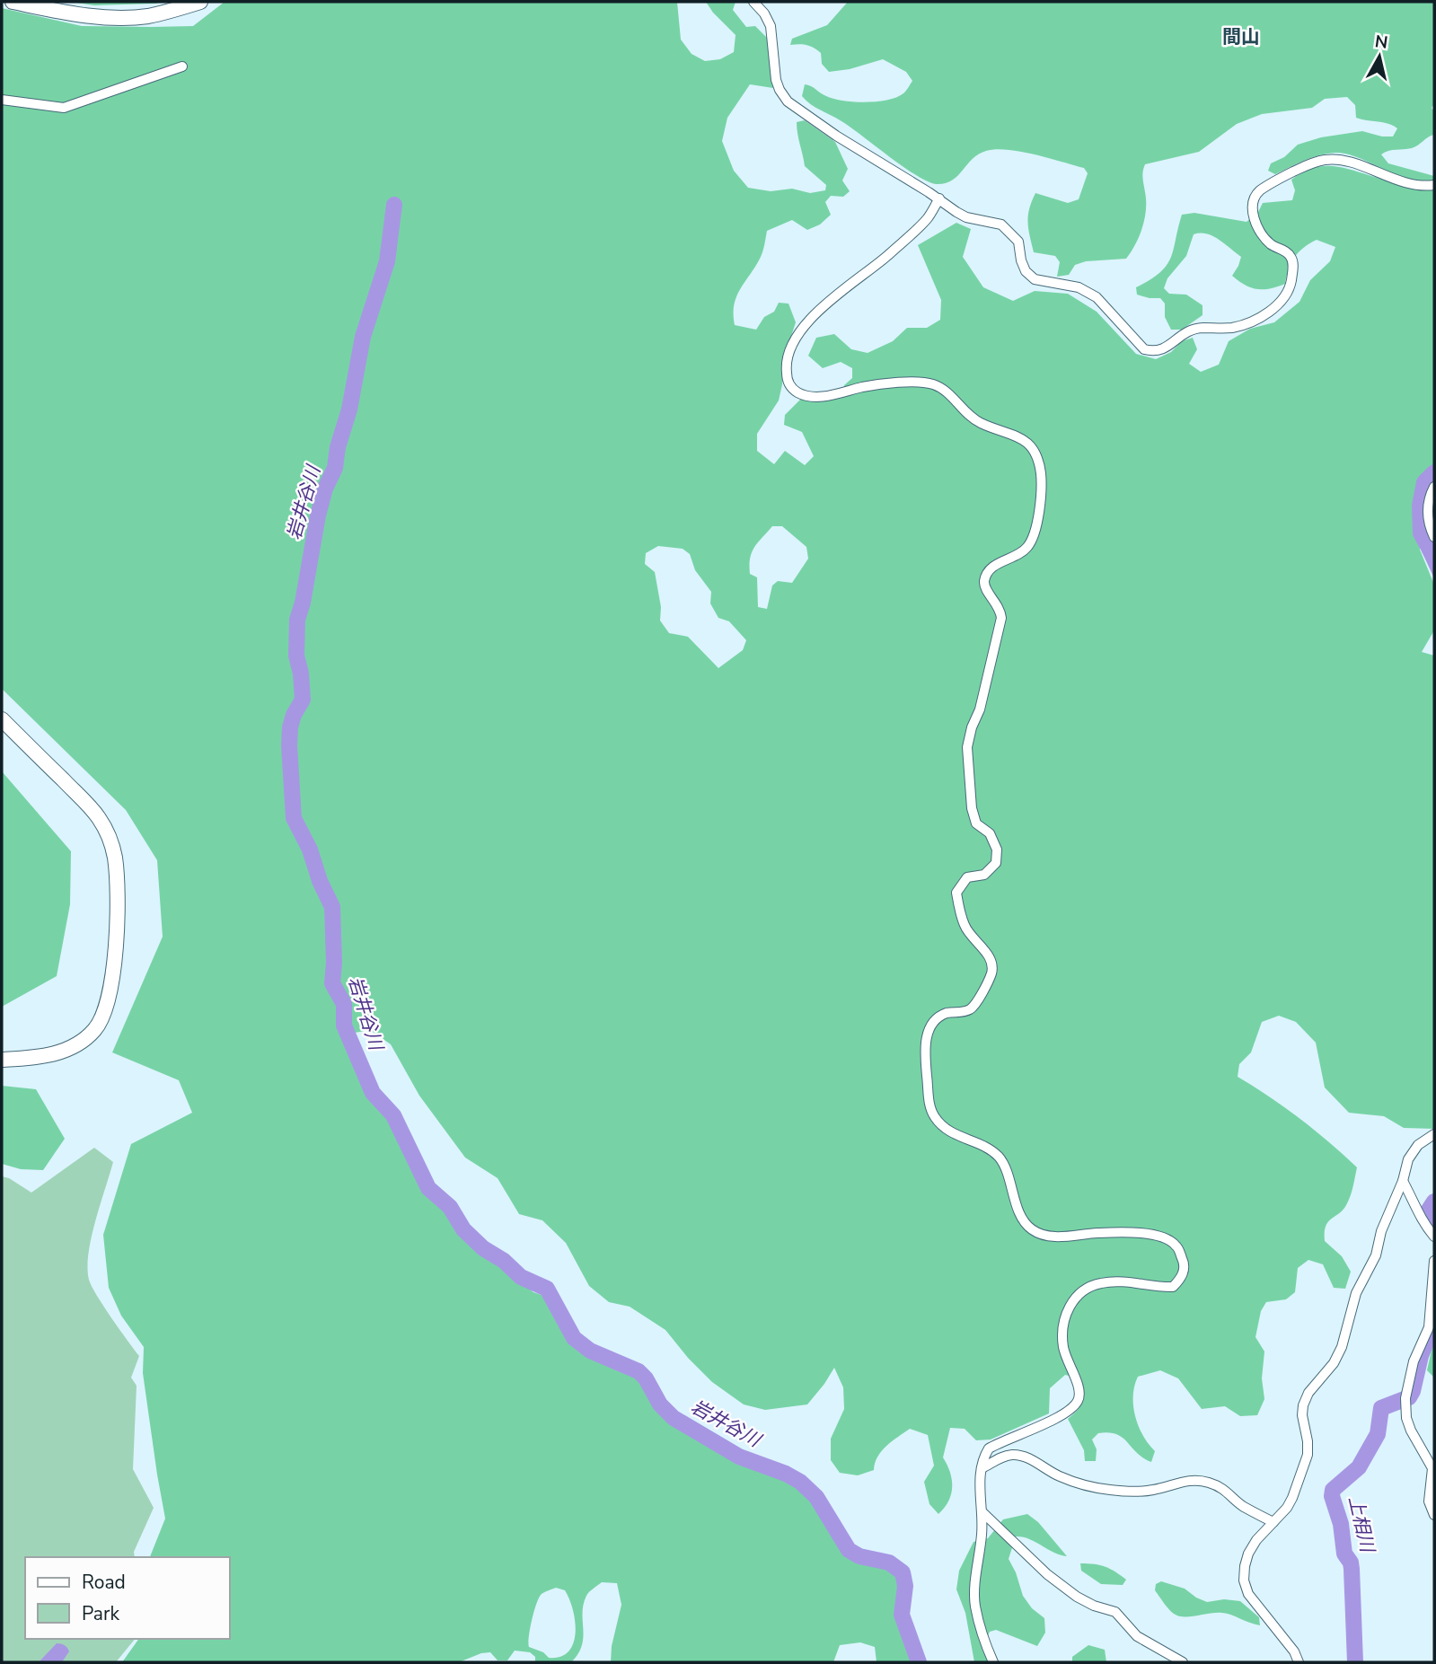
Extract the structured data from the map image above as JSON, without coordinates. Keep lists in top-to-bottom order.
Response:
{
  "districts": ["間山"],
  "water": ["岩井谷川", "上相川"],
  "legend": ["Road", "Park"],
  "north": "top"
}
